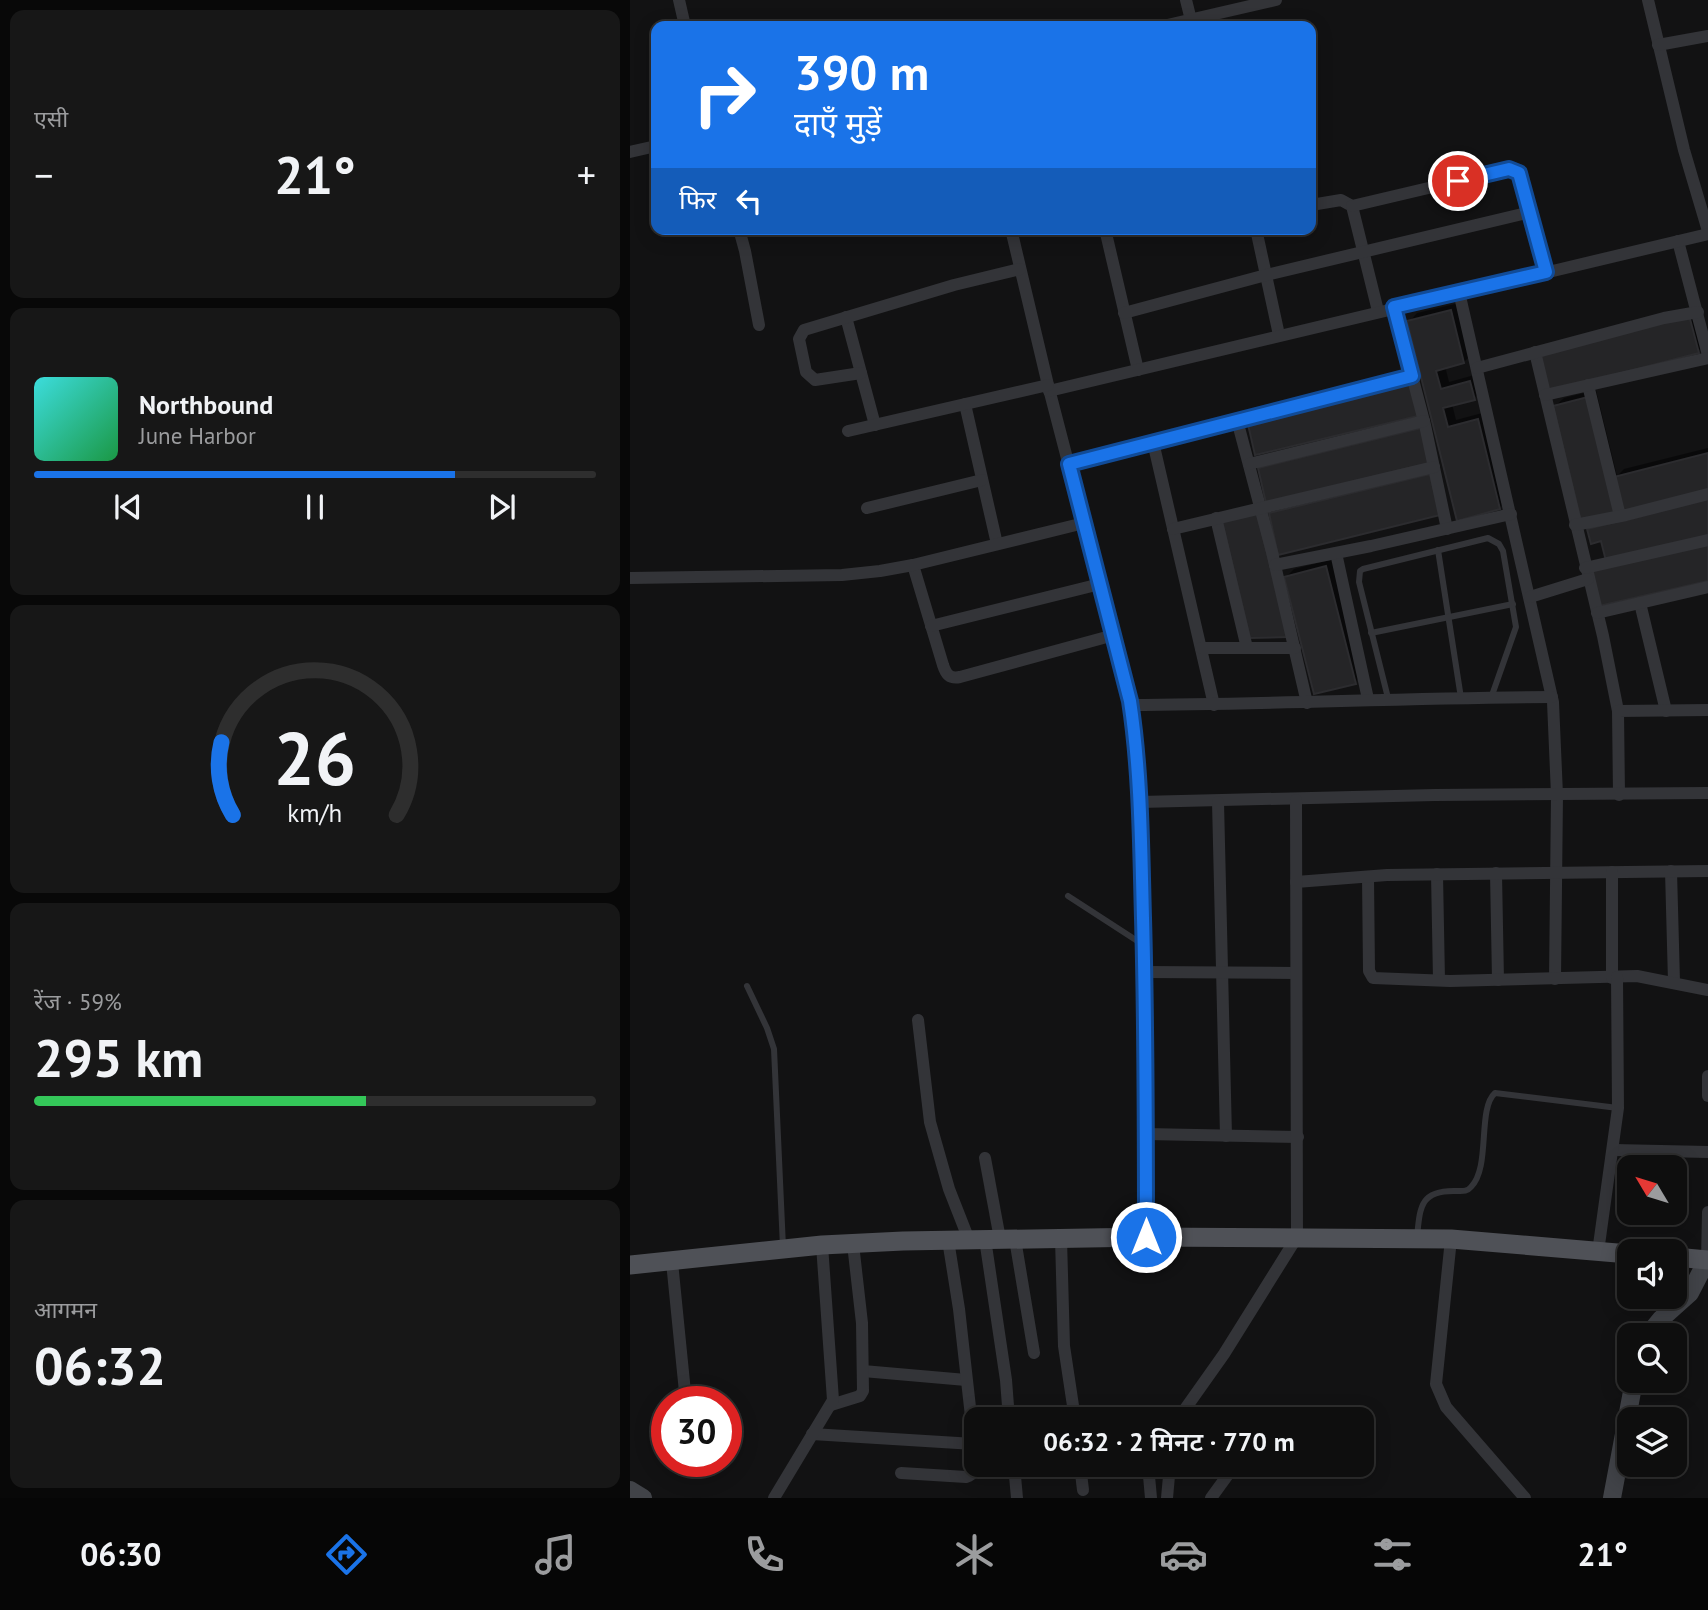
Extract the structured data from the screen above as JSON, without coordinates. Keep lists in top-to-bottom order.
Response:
{
  "north": "top left",
  "page": {
    "tile": [
      "एसी",
      ["रेंज · 59%", "295 km"],
      ["आगमन", "06:32"]
    ],
    "turn": ["390 m", "दाएँ मुड़ें"],
    "heat": ["−", "21°", "+"],
    "then": "फिर",
    "song": ["Northbound", "June Harbor"],
    "limit": "30",
    "trip": "06:32 · 2 मिनट · 770 m",
    "tabs": ["06:30", "21°"],
    "gauge": ["26", "km/h"]
  }
}
